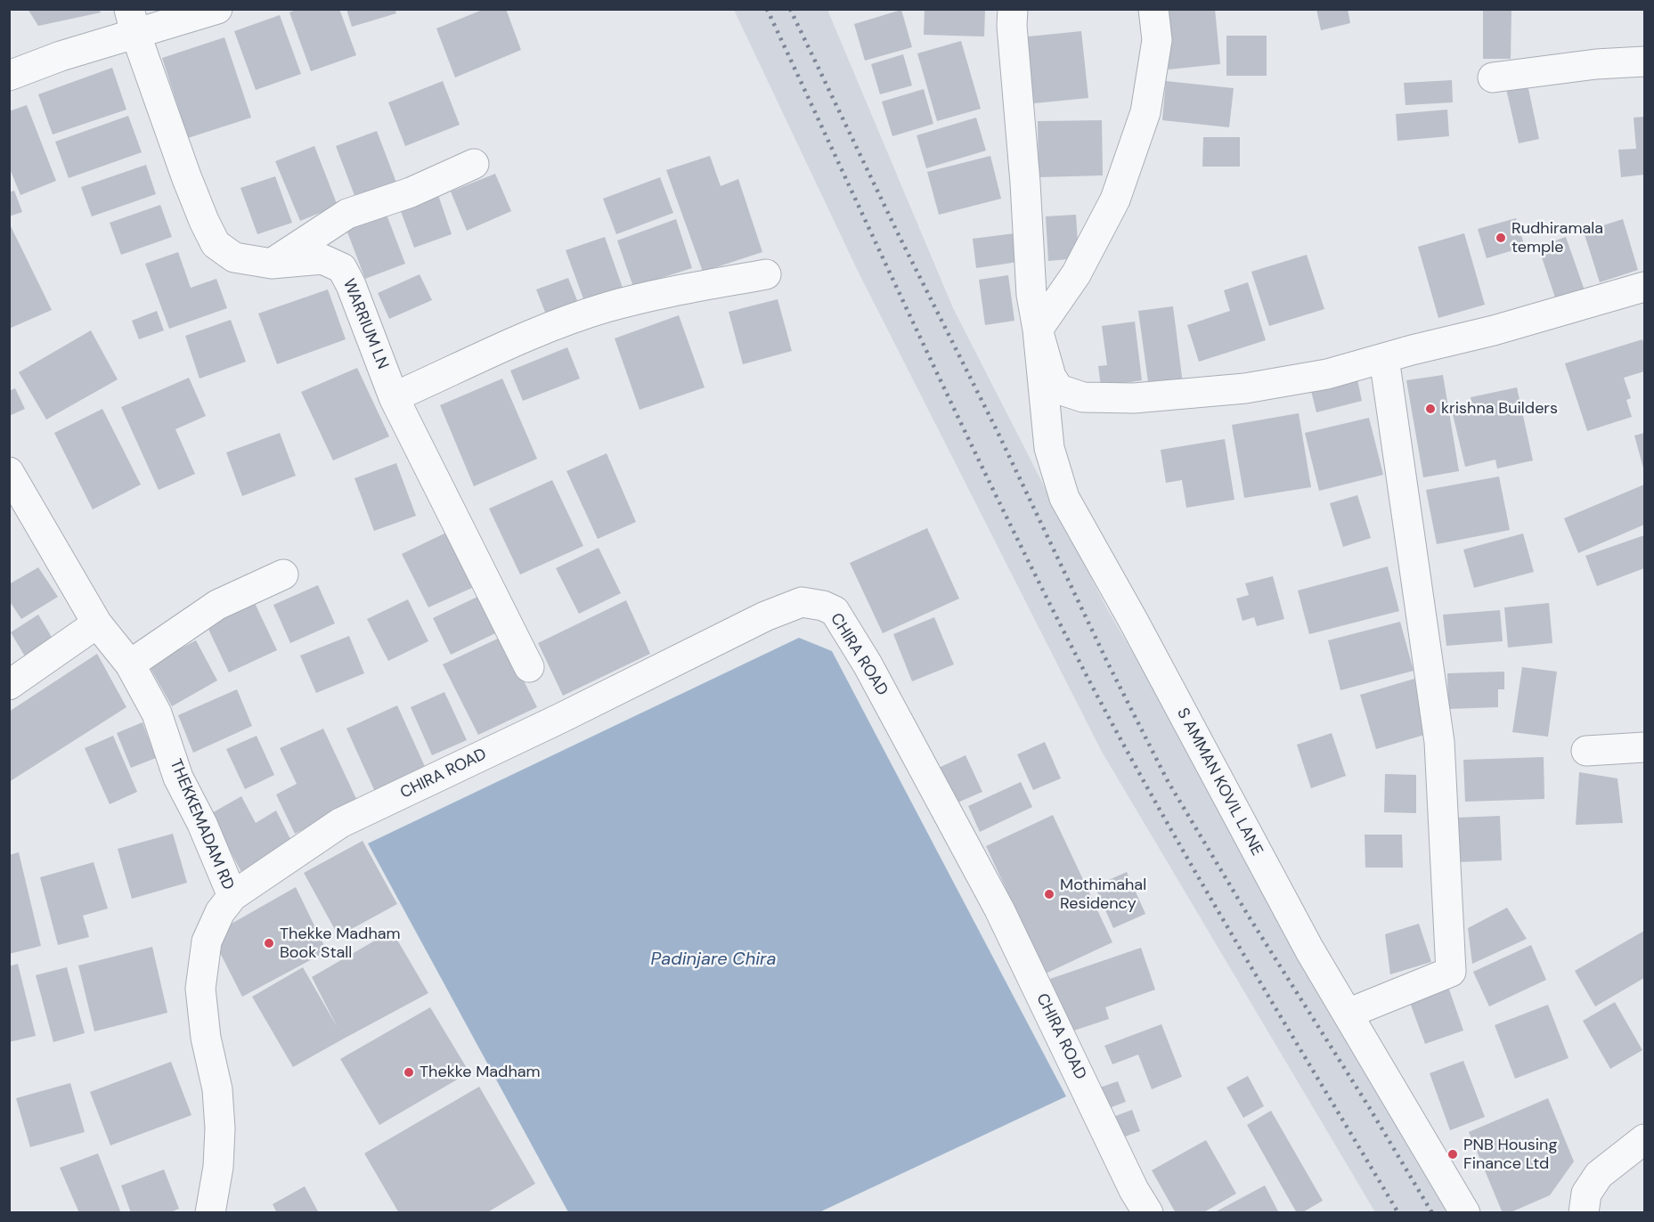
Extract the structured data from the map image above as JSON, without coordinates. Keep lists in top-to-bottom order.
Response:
{
  "streets": {
    "street": [
      "WARRIUM LN",
      "CHIRA ROAD",
      "S AMMAN KOVIL LANE",
      "THEKKEMADAM RD"
    ]
  },
  "crossings": [
    ["CHIRA ROAD", "THEKKEMADAM RD"]
  ],
  "water": ["Padinjare Chira"],
  "places": [
    "Rudhiramala temple",
    "krishna Builders",
    "Mothimahal Residency",
    "Thekke Madham Book Stall",
    "Thekke Madham",
    "PNB Housing Finance Ltd"
  ]
}
